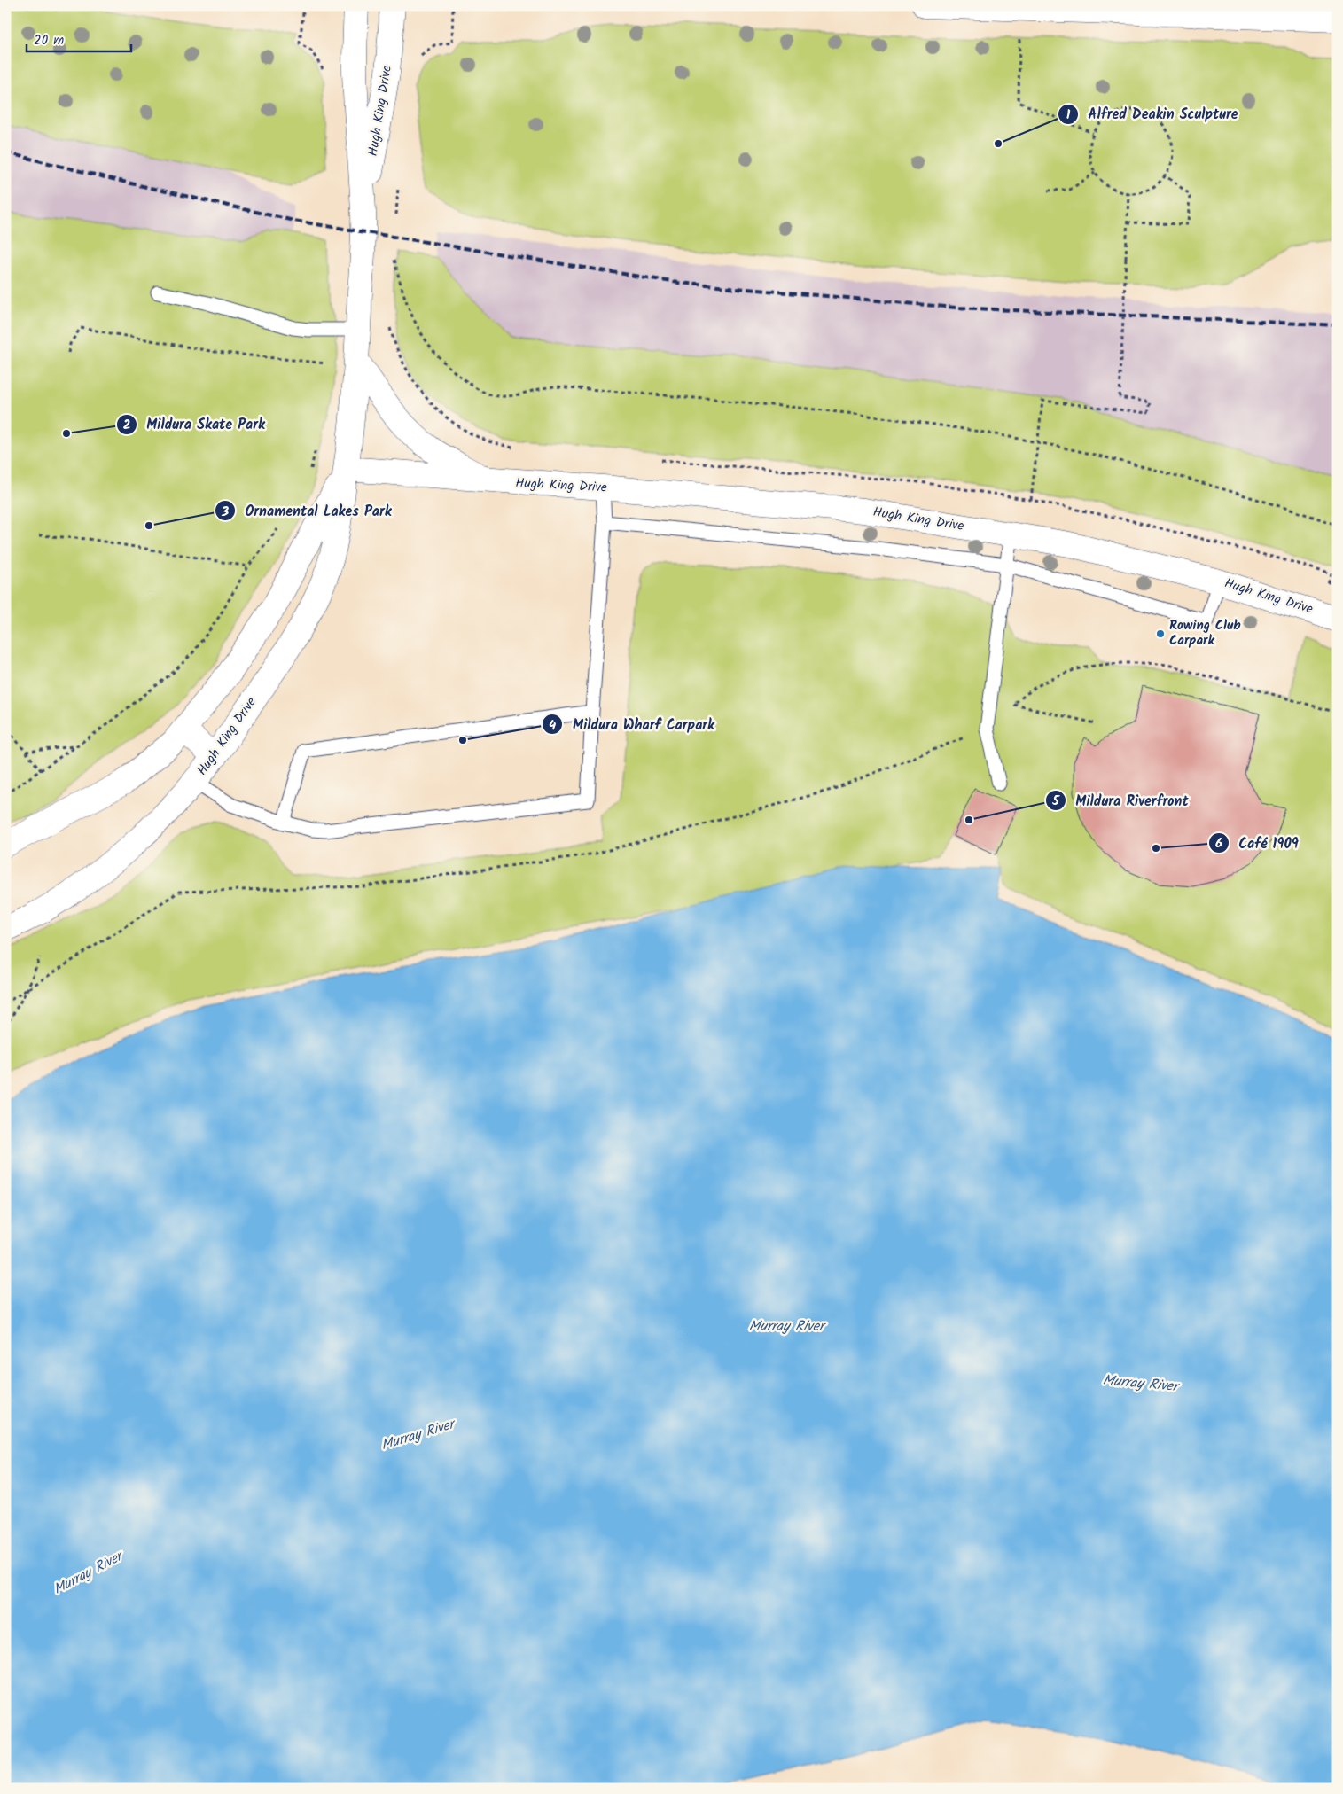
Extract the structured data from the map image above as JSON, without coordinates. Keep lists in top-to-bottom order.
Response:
{
  "streets": {
    "main road": ["Hugh King Drive"]
  },
  "water": ["Murray River"],
  "places": [
    "Alfred Deakin Sculpture",
    "Mildura Skate Park",
    "Ornamental Lakes Park",
    "Rowing Club Carpark",
    "Mildura Wharf Carpark",
    "Mildura Riverfront",
    "Café 1909"
  ],
  "scale_bar": "20 m"
}
